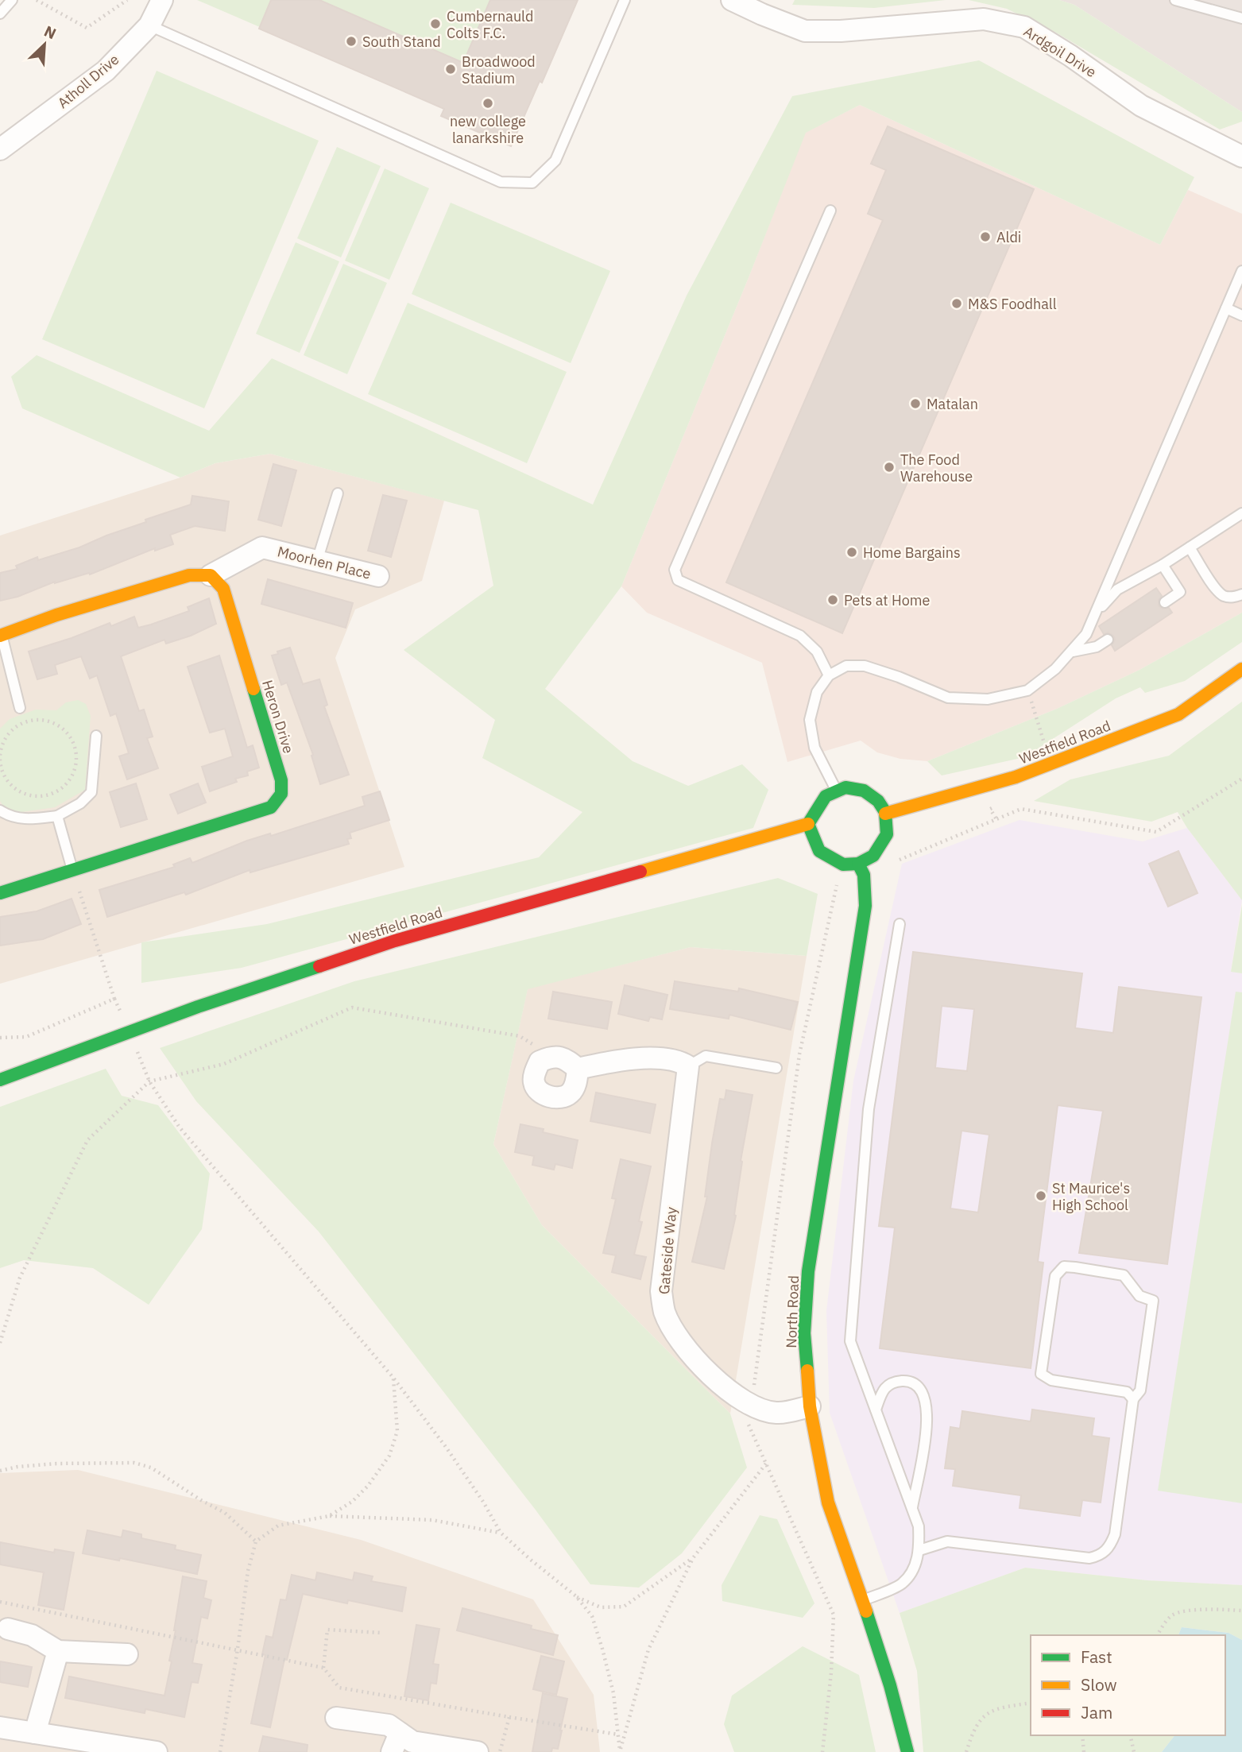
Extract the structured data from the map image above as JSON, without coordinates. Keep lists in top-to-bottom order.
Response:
{
  "streets": {
    "street": [
      "Ardgoil Drive",
      "Atholl Drive",
      "Moorhen Place",
      "Heron Drive",
      "Westfield Road",
      "Gateside Way",
      "North Road"
    ]
  },
  "crossings": [
    ["Moorhen Place", "Heron Drive"],
    ["Westfield Road", "North Road"],
    ["Gateside Way", "North Road"]
  ],
  "places": [
    "Cumbernauld Colts F.C.",
    "South Stand",
    "Broadwood Stadium",
    "new college lanarkshire",
    "Aldi",
    "M&S Foodhall",
    "Matalan",
    "The Food Warehouse",
    "Home Bargains",
    "Pets at Home",
    "St Maurice's High School"
  ],
  "legend": ["Fast", "Slow", "Jam"],
  "north": "top right"
}
